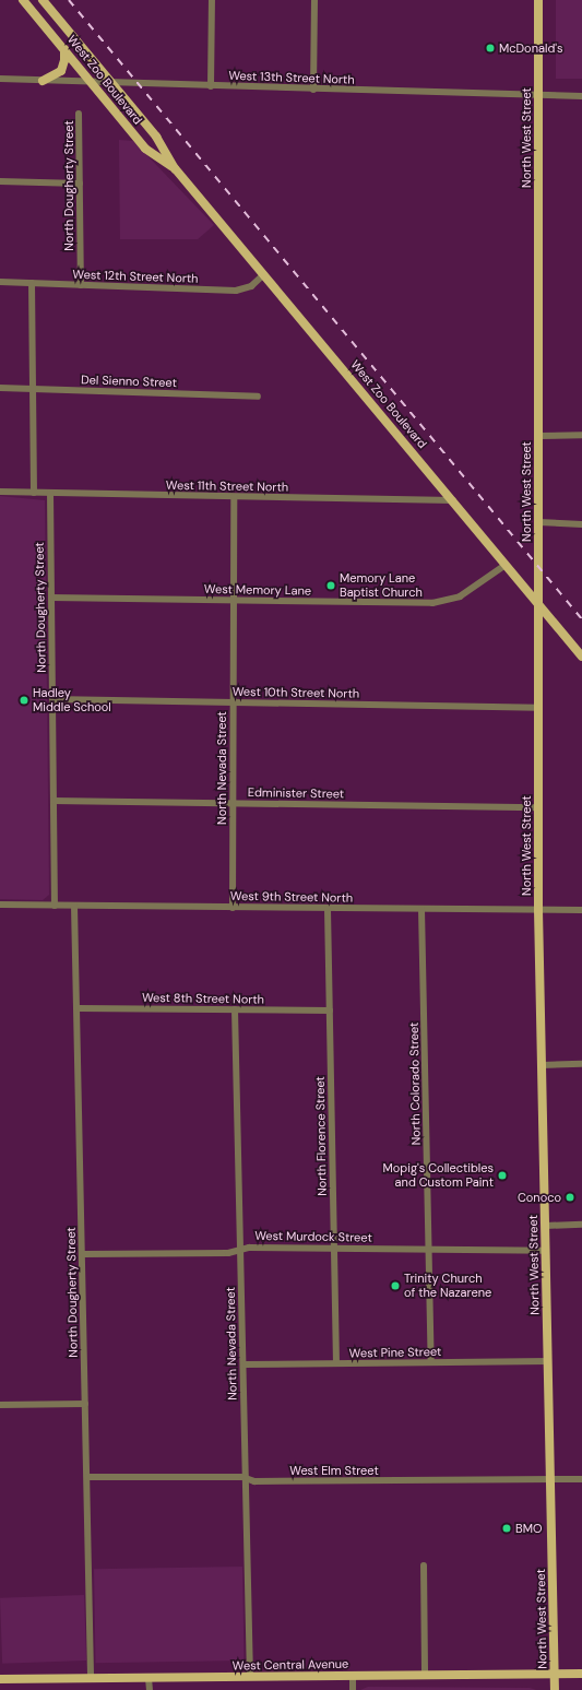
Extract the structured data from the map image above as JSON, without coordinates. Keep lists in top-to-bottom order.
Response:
{
  "streets": {
    "main road": ["West Zoo Boulevard", "North West Street", "West Central Avenue"],
    "street": [
      "West 13th Street North",
      "North Dougherty Street",
      "West 12th Street North",
      "Del Sienno Street",
      "West 11th Street North",
      "West Memory Lane",
      "West 10th Street North",
      "North Nevada Street",
      "Edminister Street",
      "West 9th Street North",
      "West 8th Street North",
      "North Colorado Street",
      "North Florence Street",
      "West Murdock Street",
      "West Pine Street",
      "West Elm Street"
    ]
  },
  "crossings": [
    ["West 13th Street North", "West Zoo Boulevard"],
    ["West 13th Street North", "North West Street"],
    ["West Zoo Boulevard", "North West Street"],
    ["West Zoo Boulevard", "West 12th Street North"],
    ["West Zoo Boulevard", "West 11th Street North"],
    ["West Zoo Boulevard", "West Memory Lane"],
    ["North West Street", "West 10th Street North"],
    ["North West Street", "Edminister Street"],
    ["North West Street", "West 9th Street North"],
    ["North West Street", "West Murdock Street"],
    ["North West Street", "West Pine Street"],
    ["North West Street", "West Elm Street"],
    ["North West Street", "West Central Avenue"],
    ["North Dougherty Street", "West 12th Street North"],
    ["North Dougherty Street", "West 11th Street North"],
    ["North Dougherty Street", "West Memory Lane"],
    ["North Dougherty Street", "West 10th Street North"],
    ["North Dougherty Street", "Edminister Street"],
    ["North Dougherty Street", "West 9th Street North"],
    ["North Dougherty Street", "West 8th Street North"],
    ["North Dougherty Street", "West Murdock Street"],
    ["North Dougherty Street", "West Elm Street"],
    ["North Dougherty Street", "West Central Avenue"],
    ["West 11th Street North", "North Nevada Street"],
    ["West Memory Lane", "North Nevada Street"],
    ["West 10th Street North", "North Nevada Street"],
    ["North Nevada Street", "Edminister Street"],
    ["North Nevada Street", "West 9th Street North"],
    ["North Nevada Street", "West 8th Street North"],
    ["North Nevada Street", "West Murdock Street"],
    ["North Nevada Street", "West Pine Street"],
    ["North Nevada Street", "West Elm Street"],
    ["North Nevada Street", "West Central Avenue"],
    ["West 9th Street North", "North Colorado Street"],
    ["West 9th Street North", "North Florence Street"],
    ["West 8th Street North", "North Florence Street"],
    ["North Colorado Street", "West Murdock Street"],
    ["North Colorado Street", "West Pine Street"],
    ["North Florence Street", "West Murdock Street"],
    ["North Florence Street", "West Pine Street"]
  ],
  "places": [
    "McDonald's",
    "Memory Lane Baptist Church",
    "Hadley Middle School",
    "Mopig's Collectibles and Custom Paint",
    "Conoco",
    "Trinity Church of the Nazarene",
    "BMO"
  ]
}
